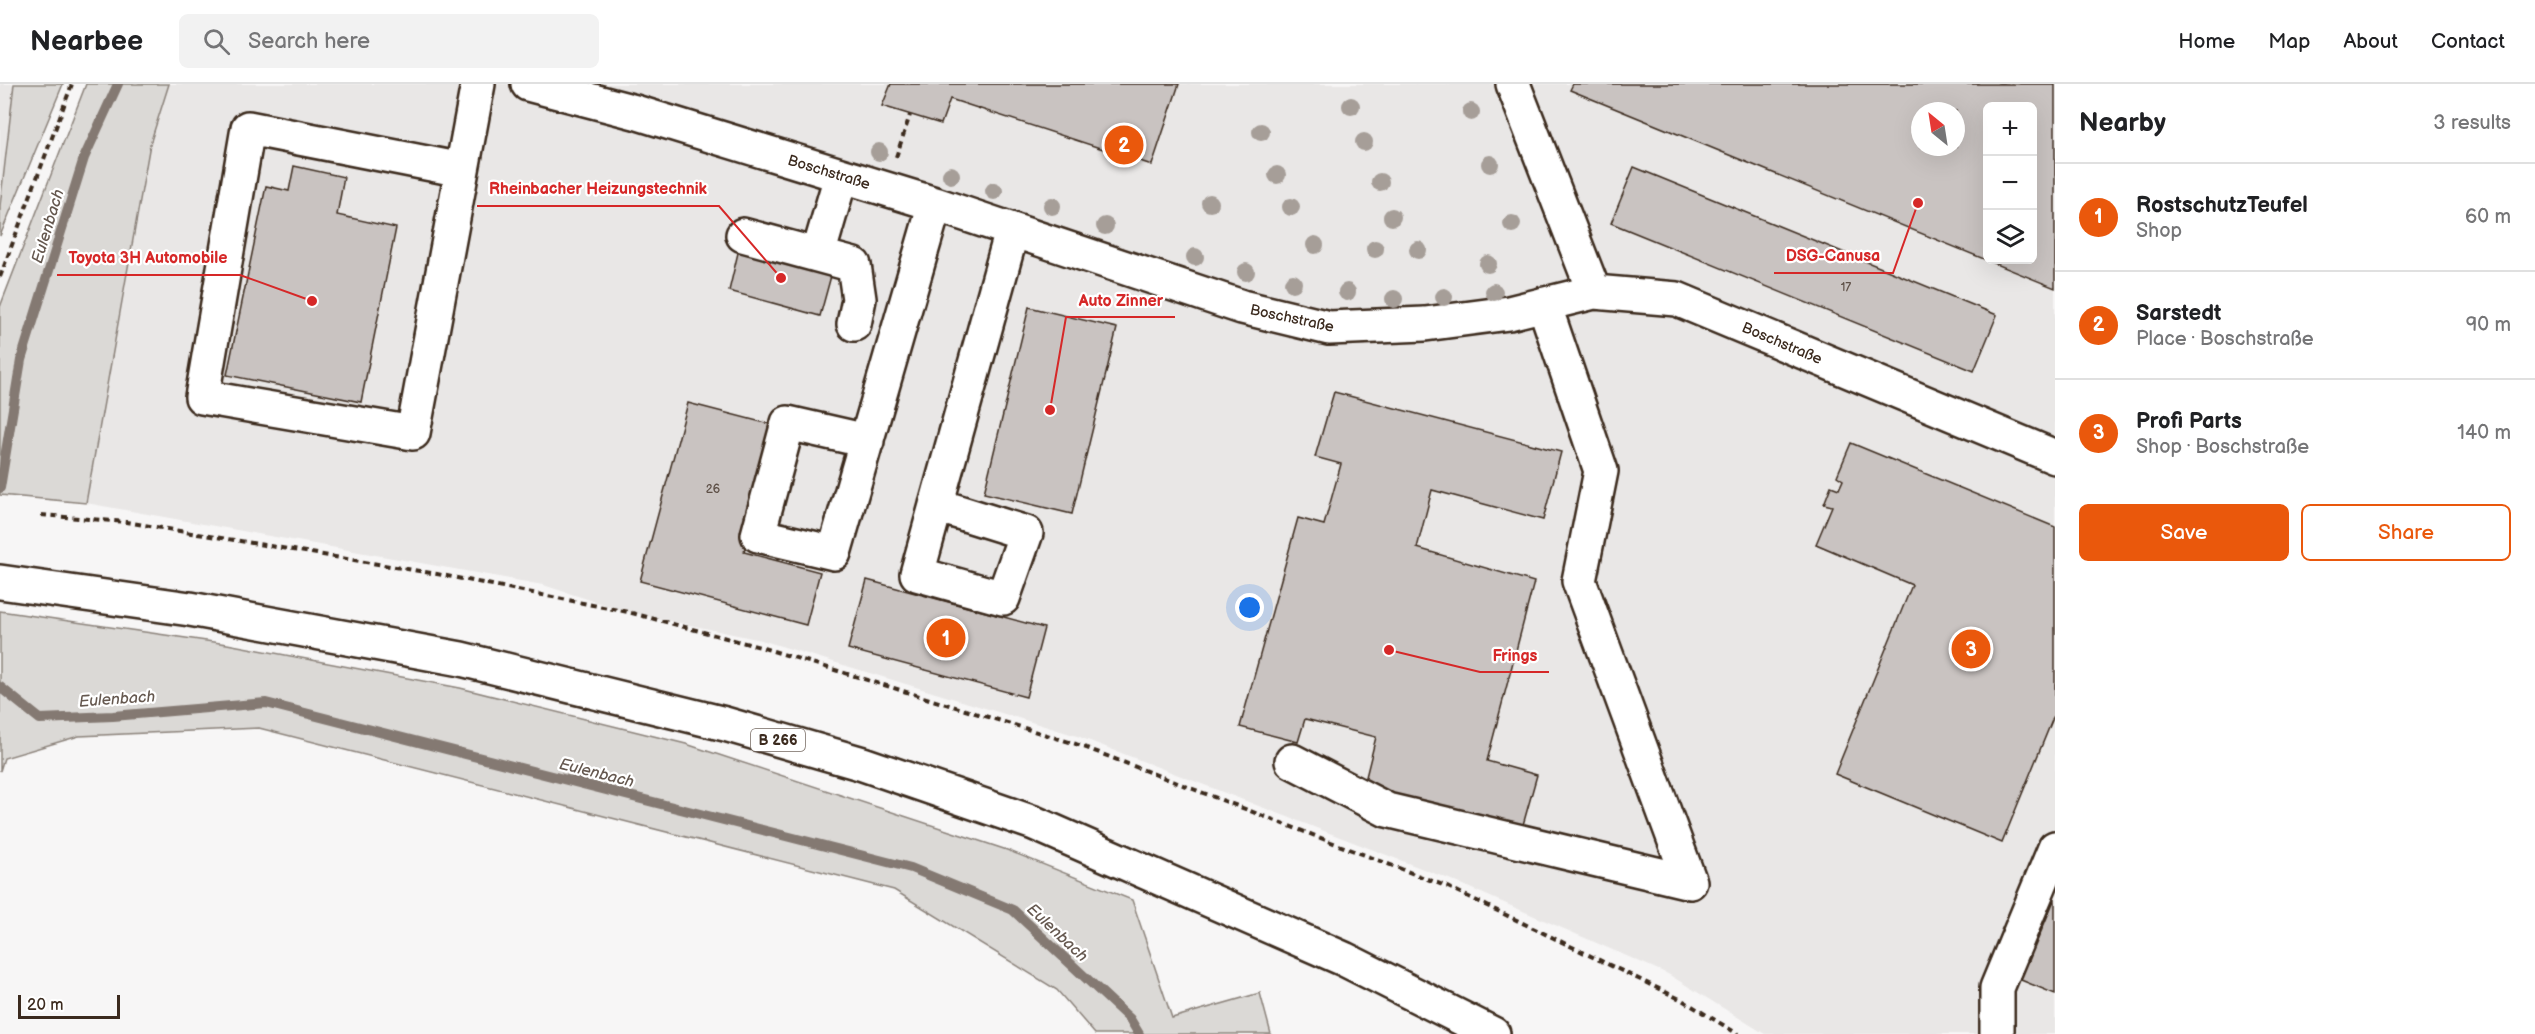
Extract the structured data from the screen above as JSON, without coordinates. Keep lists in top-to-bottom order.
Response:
{
  "streets": {
    "street": ["Boschstraße", "B 266"]
  },
  "water": ["Eulenbach"],
  "places": [
    "DSG-Canusa",
    "Rheinbacher Heizungstechnik",
    "Toyota 3H Automobile",
    "Auto Zinner",
    "Frings"
  ],
  "house_numbers": ["17", "26"],
  "scale_bar": "20 m",
  "north": "top left",
  "page": {
    "header": "Nearbee",
    "search": "Search here",
    "nav": [
      "Home",
      "Map",
      "About",
      "Contact"
    ],
    "heading": ["Nearby", "3 results"],
    "map_buttons": ["+", "−"],
    "pins": ["2", "1", "3"],
    "list": [
      {
        "mark": "1",
        "name": "RostschutzTeufel",
        "note": "Shop",
        "value": "60 m"
      },
      {
        "mark": "2",
        "name": "Sarstedt",
        "note": "Place · Boschstraße",
        "value": "90 m"
      },
      {
        "mark": "3",
        "name": "Profi Parts",
        "note": "Shop · Boschstraße",
        "value": "140 m"
      }
    ],
    "buttons": ["Save", "Share"],
    "scale": "20 m"
  }
}
